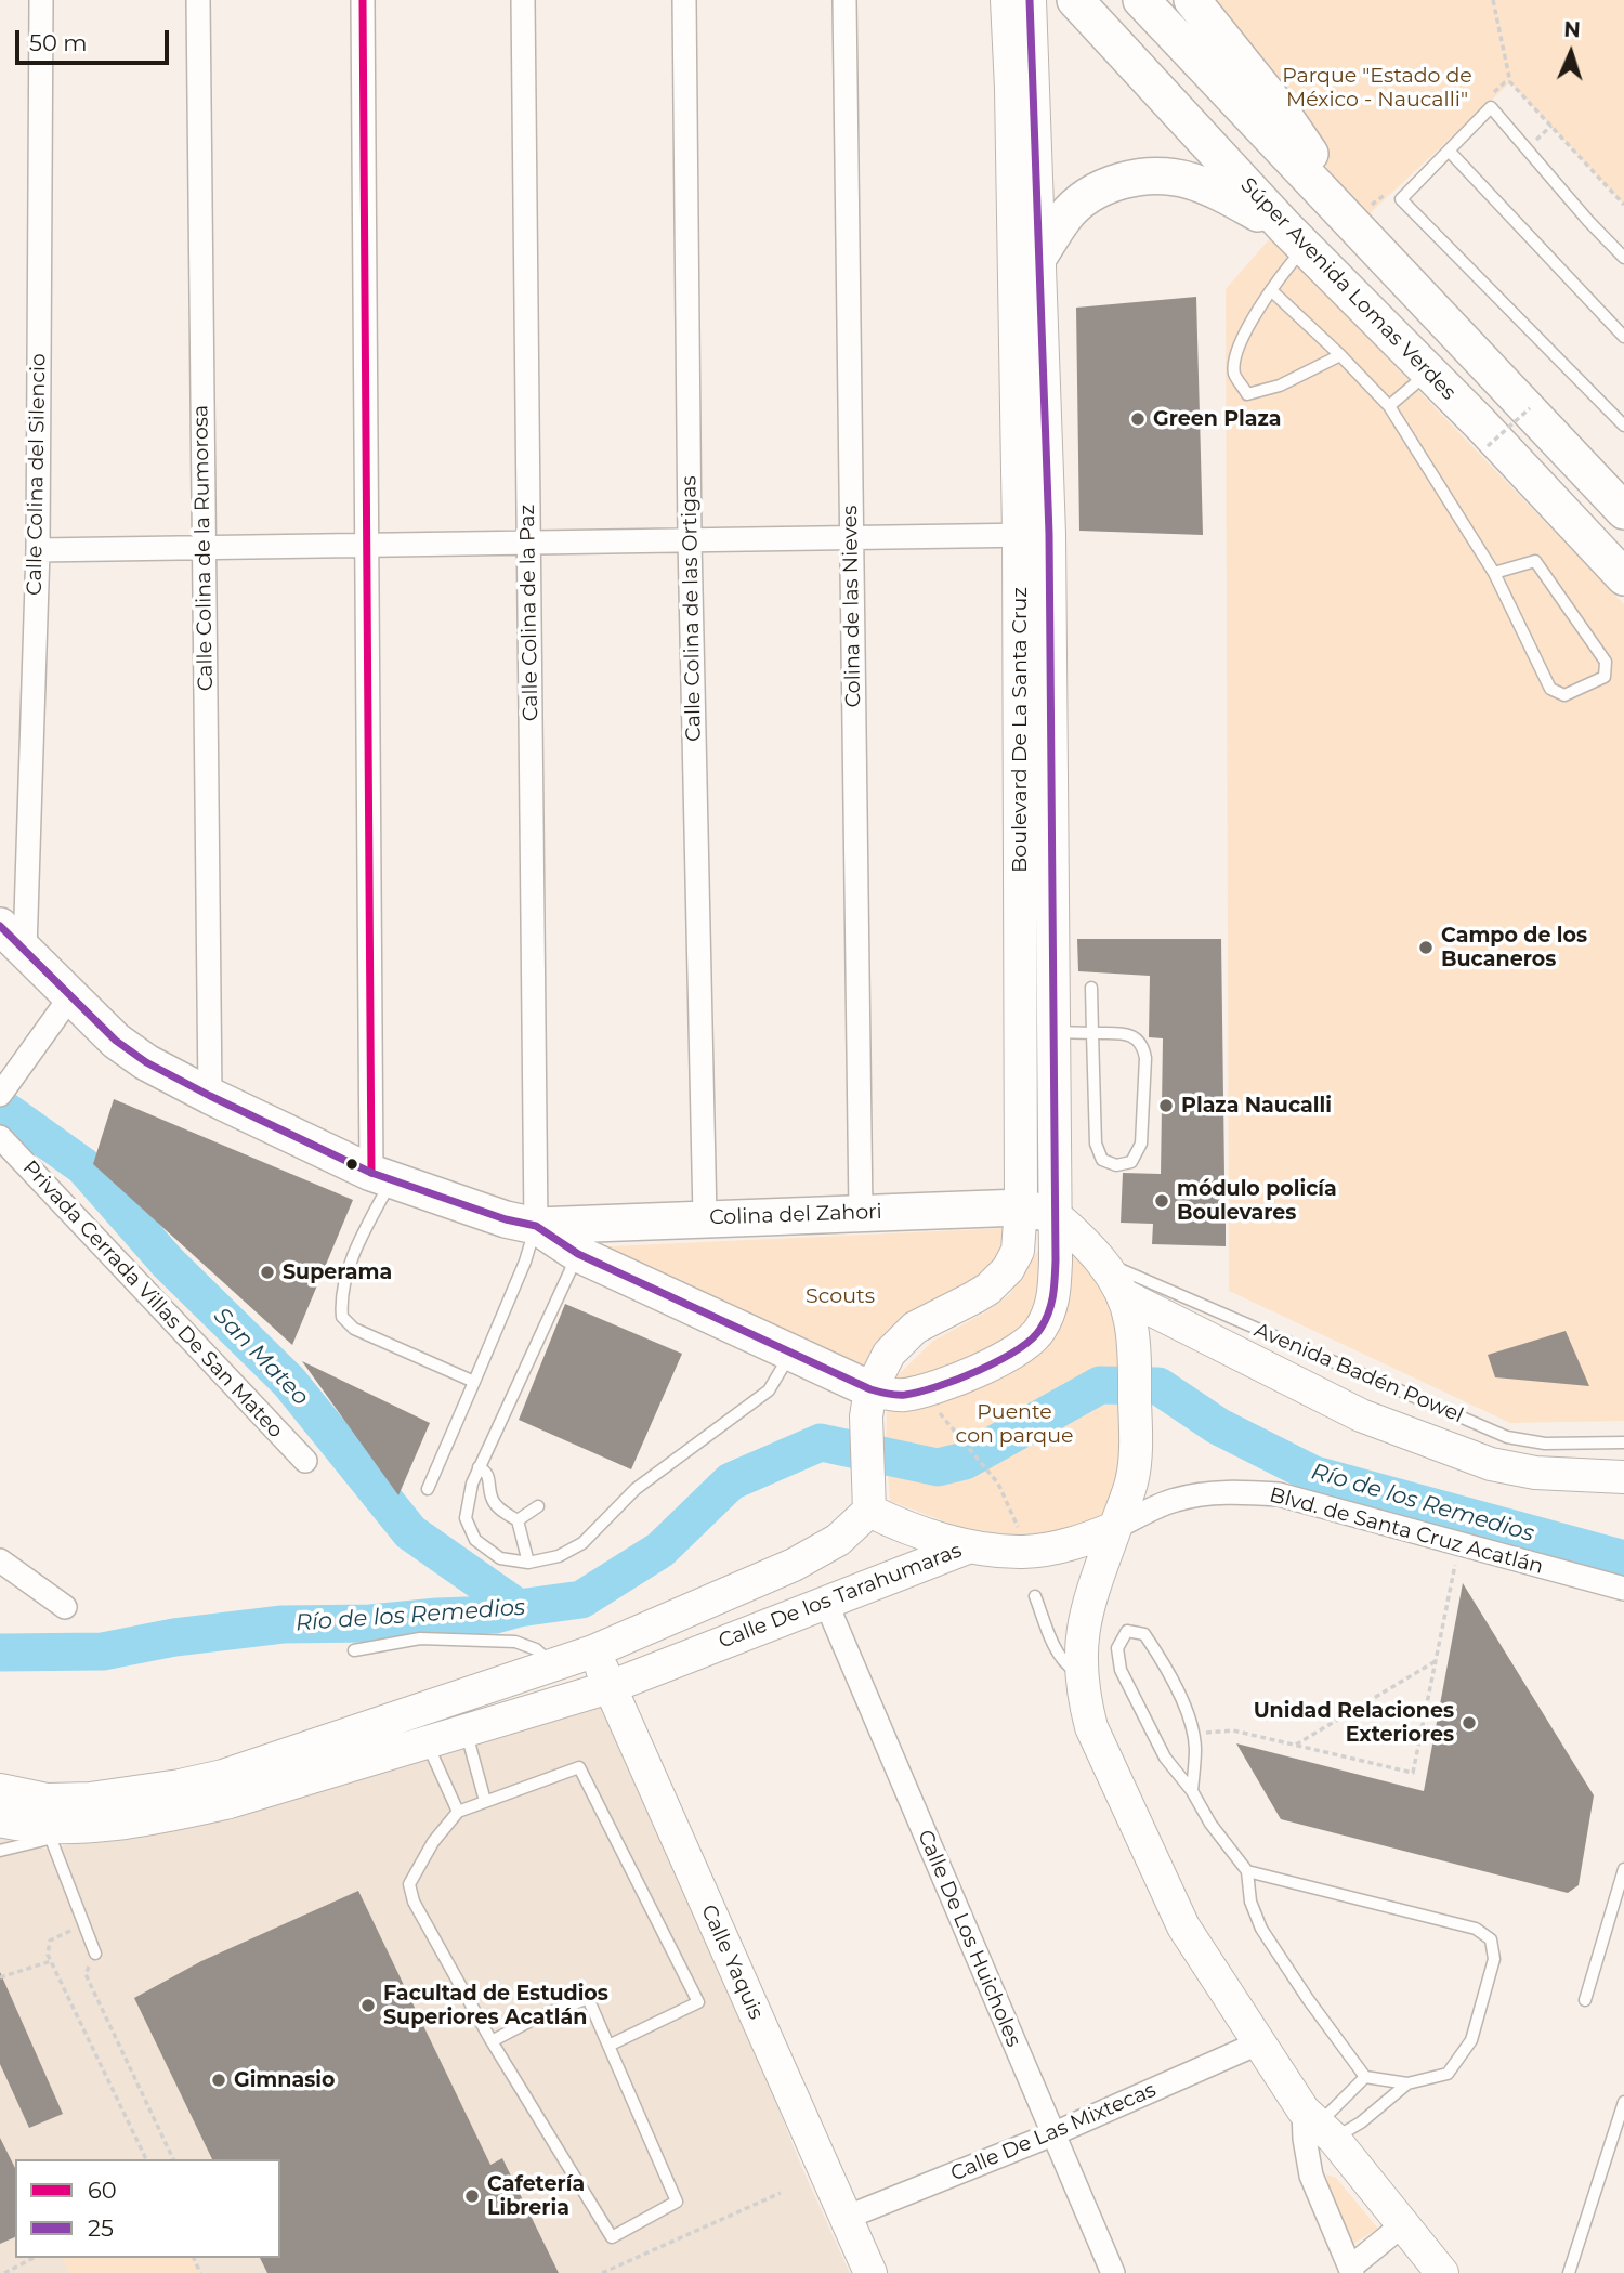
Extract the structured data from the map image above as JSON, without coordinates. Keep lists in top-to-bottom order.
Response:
{
  "streets": {
    "main road": [
      "Súper Avenida Lomas Verdes",
      "Boulevard De La Santa Cruz",
      "Colina del Zahori",
      "Blvd. de Santa Cruz Acatlán",
      "Calle De los Tarahumaras",
      "Calle Yaquis"
    ],
    "street": [
      "Calle Colina del Silencio",
      "Calle Colina de la Rumorosa",
      "Colina de las Nieves",
      "Calle Colina de las Ortigas",
      "Calle Colina de la Paz",
      "Privada Cerrada Villas De San Mateo",
      "Calle De Los Huicholes",
      "Calle De Las Mixtecas"
    ],
    "lane": ["Avenida Badén Powel"]
  },
  "crossings": [
    ["Colina de las Nieves", "Colina del Zahori"],
    ["Calle Colina de las Ortigas", "Colina del Zahori"],
    ["Calle Colina de la Paz", "Colina del Zahori"],
    ["Boulevard De La Santa Cruz", "Colina del Zahori"],
    ["Boulevard De La Santa Cruz", "Calle De los Tarahumaras"],
    ["Blvd. de Santa Cruz Acatlán", "Calle De los Tarahumaras"],
    ["Calle De los Tarahumaras", "Calle De Los Huicholes"],
    ["Calle De los Tarahumaras", "Calle Yaquis"],
    ["Calle De Los Huicholes", "Calle De Las Mixtecas"],
    ["Calle Yaquis", "Calle De Las Mixtecas"]
  ],
  "water": ["San Mateo", "Río de los Remedios"],
  "parks": ["Parque \"Estado de México - Naucalli\"", "Scouts", "Puente con parque"],
  "places": [
    "Green Plaza",
    "Campo de los Bucaneros",
    "Plaza Naucalli",
    "módulo policía Boulevares",
    "Superama",
    "Unidad Relaciones Exteriores",
    "Facultad de Estudios Superiores Acatlán",
    "Gimnasio",
    "Cafetería Libreria"
  ],
  "lines": ["transit line 60", "transit line 25"],
  "legend": ["60", "25"],
  "scale_bar": "50 m",
  "north": "top"
}
